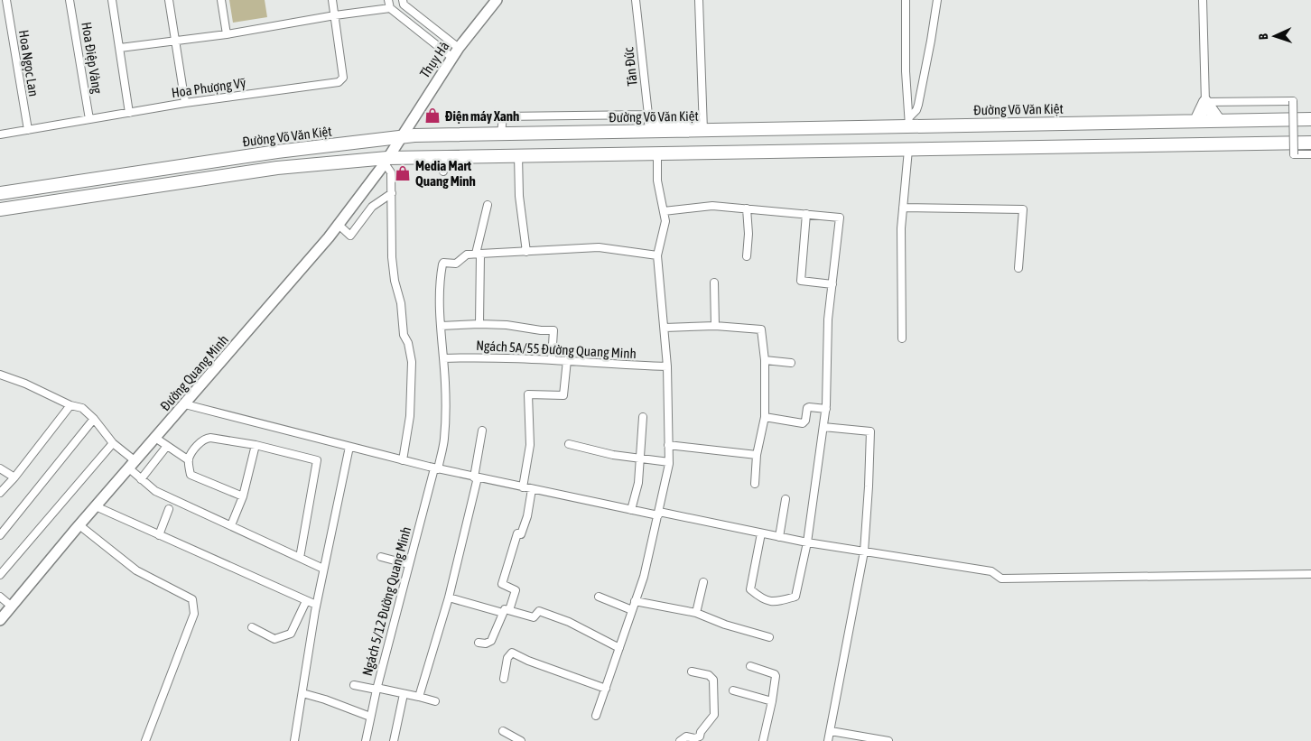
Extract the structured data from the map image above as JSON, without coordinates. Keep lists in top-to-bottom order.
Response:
{
  "streets": {
    "highway": ["Đường Võ Văn Kiệt"],
    "street": [
      "Hoa Điệp Vàng",
      "Thụy Hà",
      "Hoa Ngọc Lan",
      "Tân Đức",
      "Hoa Phượng Vỹ",
      "Ngách 5A/55 Đường Quang Minh",
      "Đường Quang Minh",
      "Ngách 5/12 Đường Quang Minh"
    ]
  },
  "crossings": [
    ["Hoa Điệp Vàng", "Hoa Phượng Vỹ"],
    ["Thụy Hà", "Đường Võ Văn Kiệt"],
    ["Thụy Hà", "Đường Quang Minh"],
    ["Hoa Ngọc Lan", "Hoa Phượng Vỹ"],
    ["Tân Đức", "Đường Võ Văn Kiệt"],
    ["Đường Võ Văn Kiệt", "Đường Quang Minh"],
    ["Ngách 5A/55 Đường Quang Minh", "Ngách 5/12 Đường Quang Minh"]
  ],
  "places": {
    "shop": ["Điện máy Xanh", "Media Mart Quang Minh"]
  },
  "north": "left"
}
